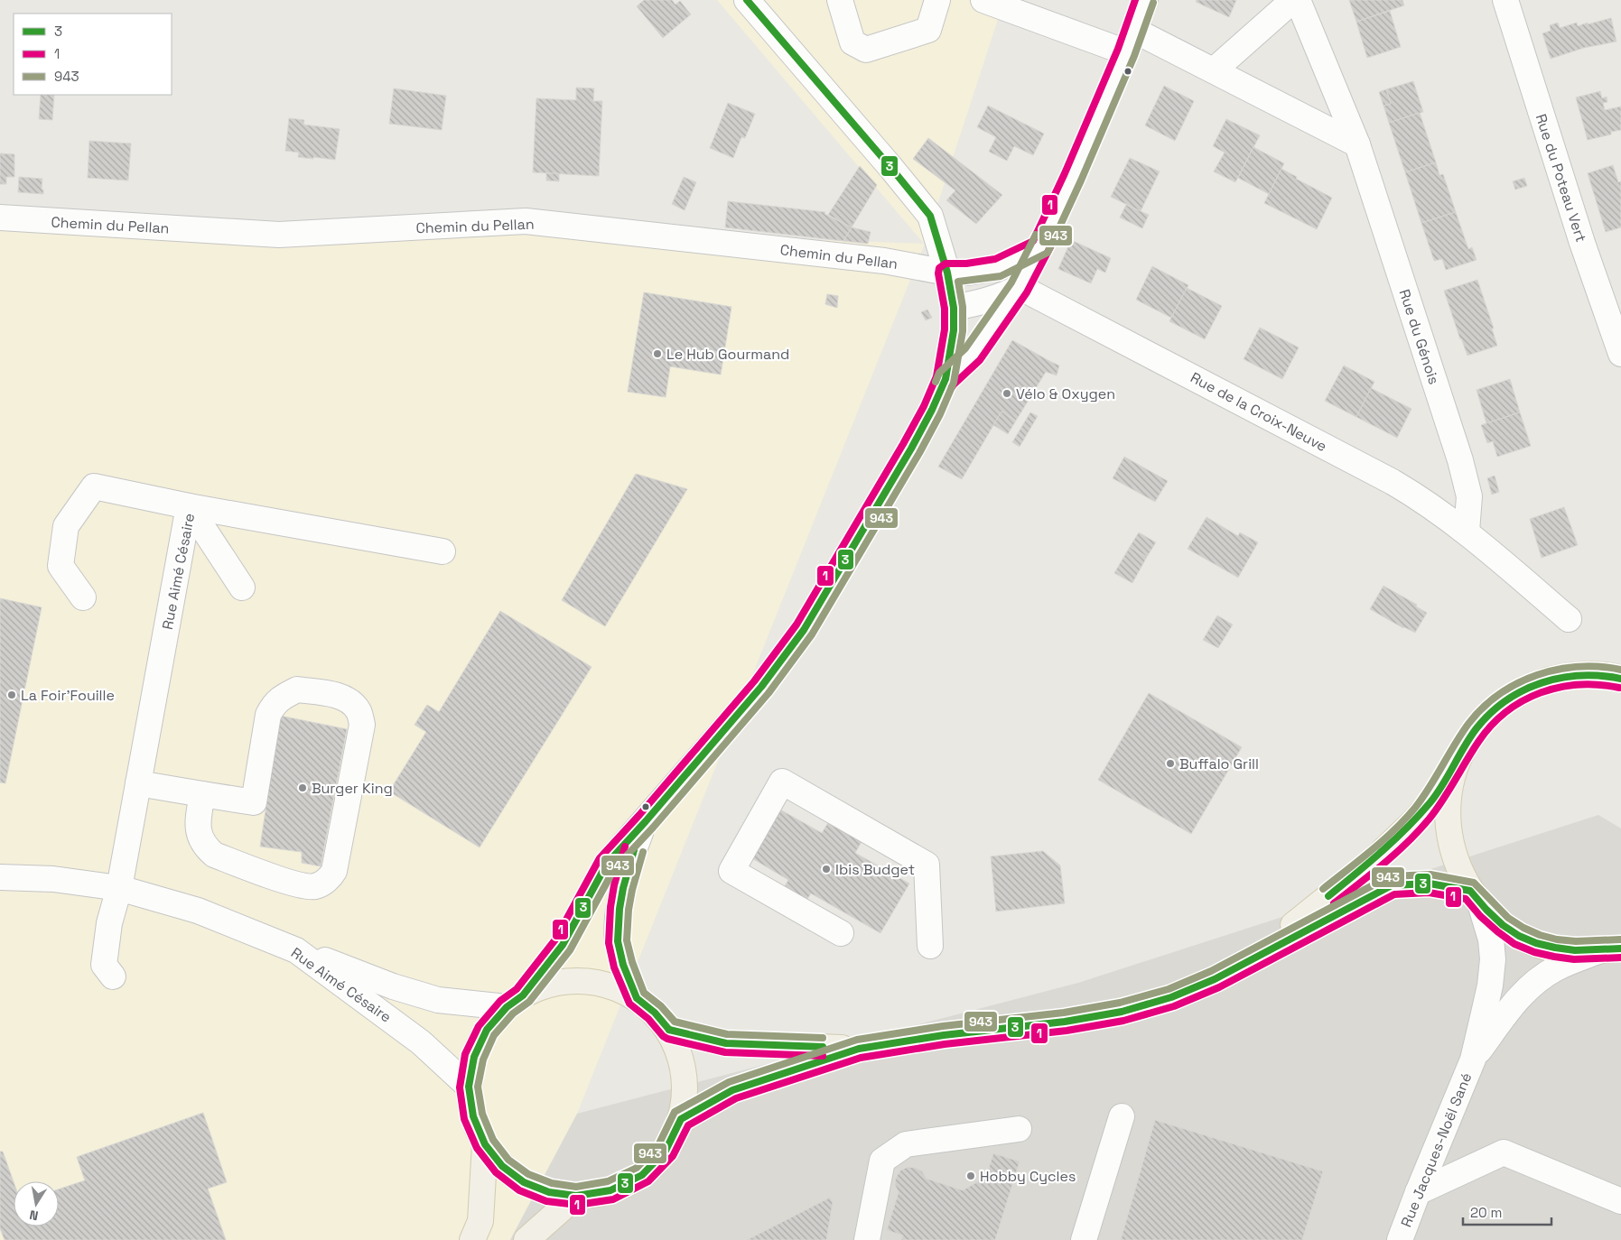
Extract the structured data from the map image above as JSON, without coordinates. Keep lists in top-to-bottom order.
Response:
{
  "streets": {
    "street": [
      "Rue du Poteau Vert",
      "Chemin du Pellan",
      "Rue du Génois",
      "Rue de la Croix-Neuve",
      "Rue Aimé Césaire",
      "Rue Jacques-Noël Sané"
    ]
  },
  "crossings": [
    ["Rue du Génois", "Rue de la Croix-Neuve"]
  ],
  "places": [
    "Le Hub Gourmand",
    "Vélo & Oxygen",
    "La Foir'Fouille",
    "Buffalo Grill",
    "Burger King",
    "Ibis Budget",
    "Hobby Cycles"
  ],
  "lines": ["transit line 3", "transit line 1", "transit line 943"],
  "legend": ["3", "1", "943"],
  "scale_bar": "20 m",
  "north": "bottom"
}
